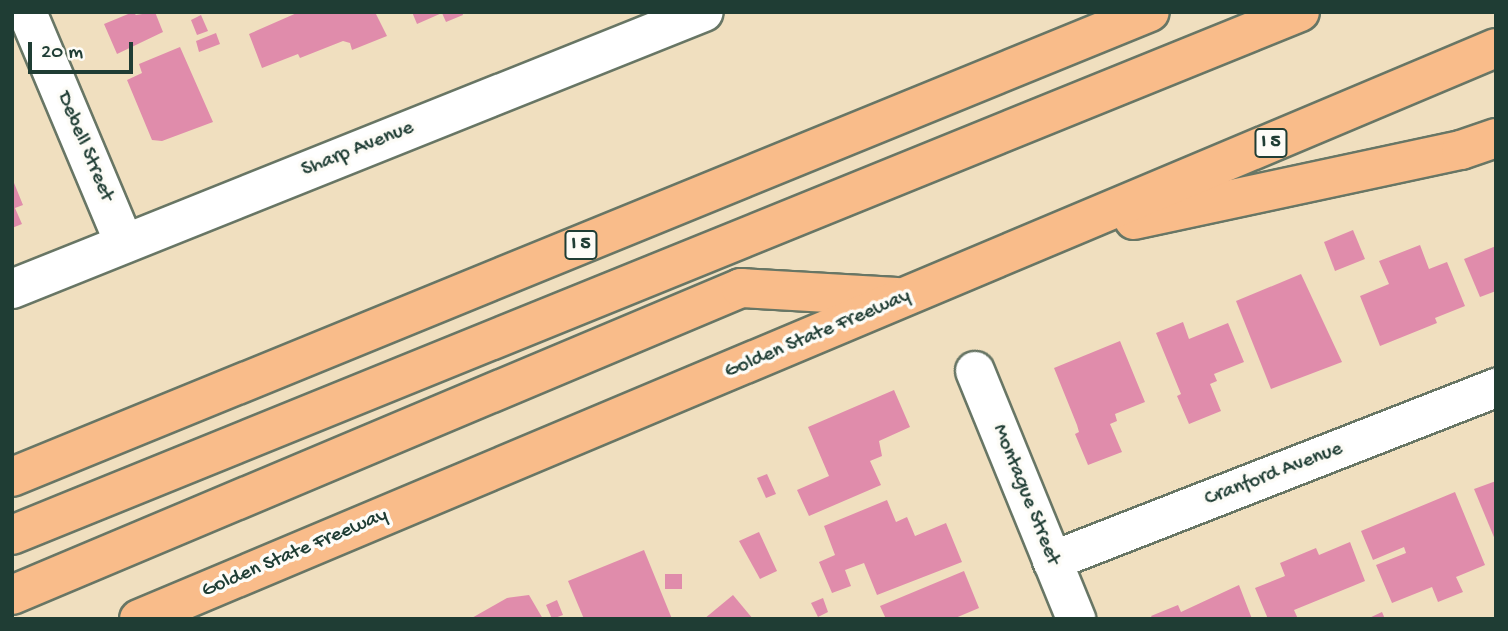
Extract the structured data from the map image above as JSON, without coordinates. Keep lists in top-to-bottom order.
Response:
{
  "streets": {
    "highway": ["I 5", "Golden State Freeway"],
    "street": [
      "Debell Street",
      "Sharp Avenue",
      "Cranford Avenue",
      "Montague Street"
    ]
  },
  "crossings": [
    ["Debell Street", "Sharp Avenue"],
    ["Cranford Avenue", "Montague Street"]
  ],
  "scale_bar": "20 m"
}
